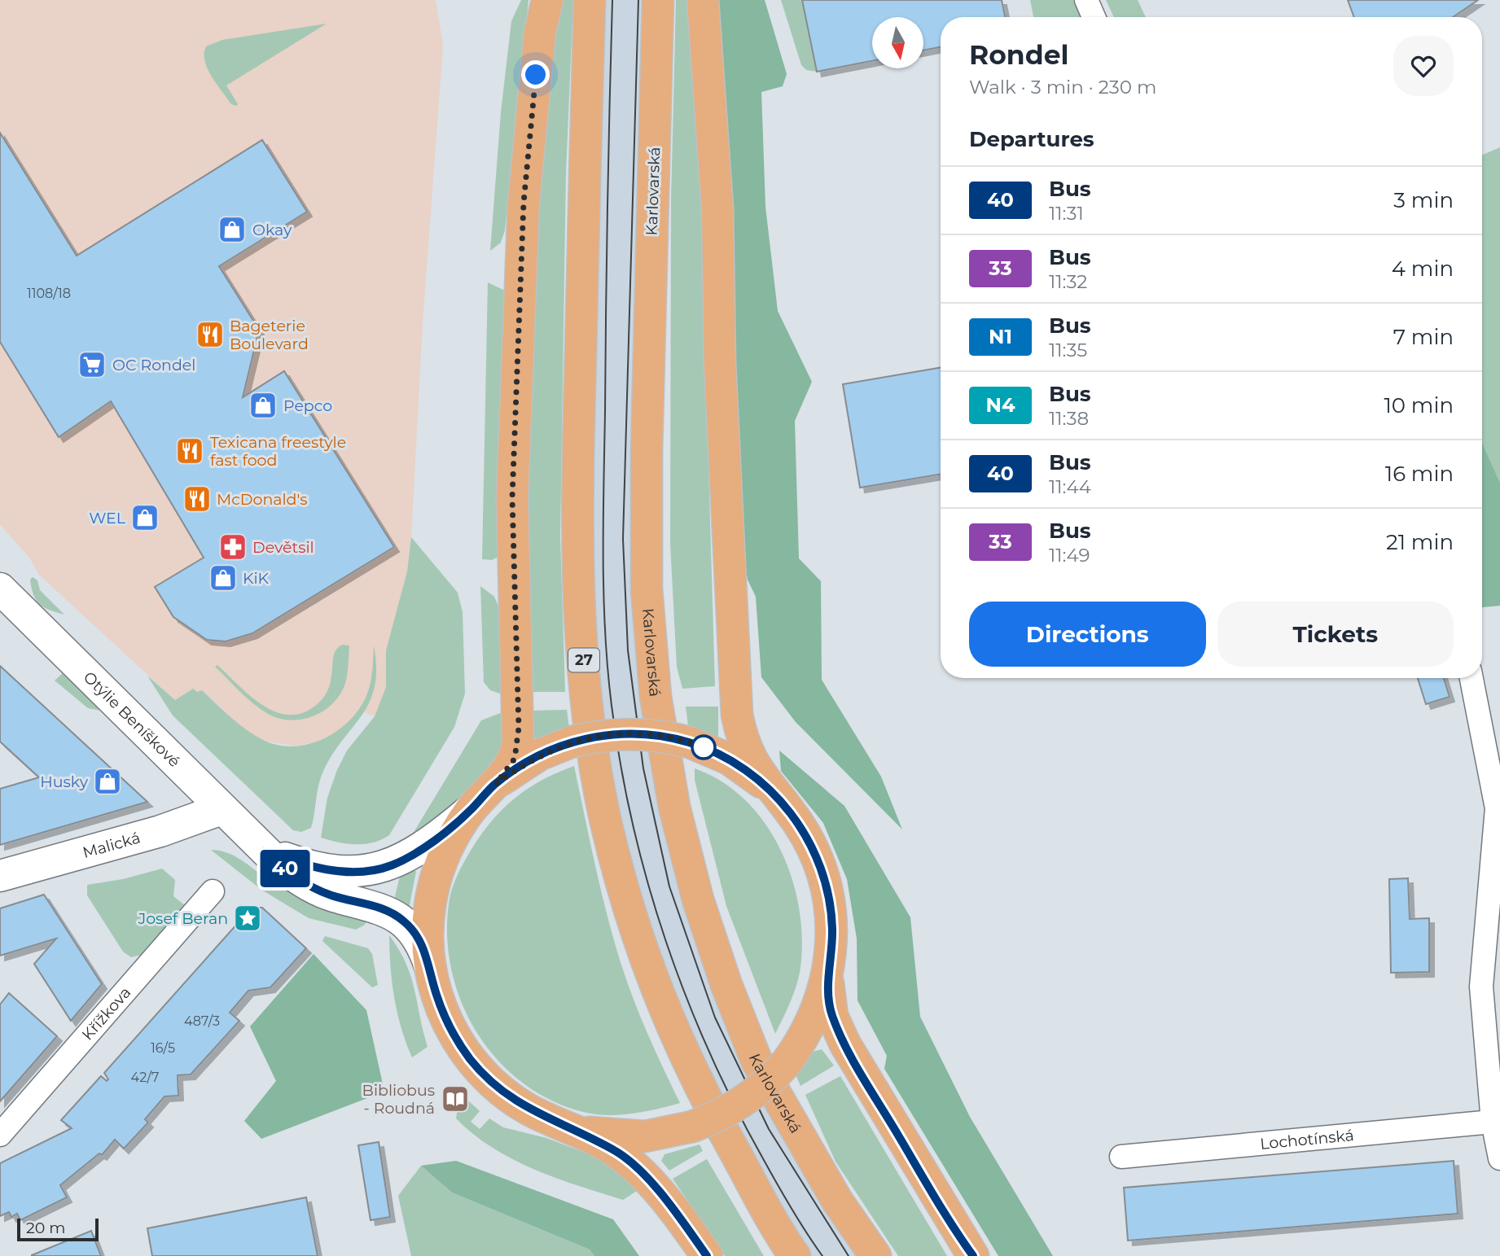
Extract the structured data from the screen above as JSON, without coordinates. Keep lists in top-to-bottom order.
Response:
{
  "streets": {
    "main road": ["Karlovarská", "27"],
    "street": [
      "Otýlie Beníškové",
      "Malická",
      "Křížkova",
      "Lochotínská"
    ]
  },
  "crossings": [
    ["Otýlie Beníškové", "Malická"]
  ],
  "places": {
    "shop": [
      "Okay",
      "Pepco",
      "WEL",
      "KiK",
      "Husky"
    ],
    "restaurant": ["Bageterie Boulevard", "Texicana freestyle fast food", "McDonald's"],
    "supermarket": ["OC Rondel"],
    "pharmacy": ["Devětsil"],
    "place": ["Josef Beran"],
    "library": ["Bibliobus - Roudná"]
  },
  "lines": ["bus line 40"],
  "house_numbers": [
    "1108/18",
    "487/3",
    "16/5",
    "42/7"
  ],
  "scale_bar": "20 m",
  "north": "bottom",
  "page": {
    "on_map": "40",
    "heading": [
      ["Rondel", "Walk · 3 min · 230 m"],
      "Departures"
    ],
    "list": [
      {
        "mark": "40",
        "name": "Bus",
        "note": "11:31",
        "value": "3 min"
      },
      {
        "mark": "33",
        "name": "Bus",
        "note": "11:32",
        "value": "4 min"
      },
      {
        "mark": "N1",
        "name": "Bus",
        "note": "11:35",
        "value": "7 min"
      },
      {
        "mark": "N4",
        "name": "Bus",
        "note": "11:38",
        "value": "10 min"
      },
      {
        "mark": "40",
        "name": "Bus",
        "note": "11:44",
        "value": "16 min"
      },
      {
        "mark": "33",
        "name": "Bus",
        "note": "11:49",
        "value": "21 min"
      }
    ],
    "buttons": ["Directions", "Tickets"],
    "scale": "20 m"
  }
}
